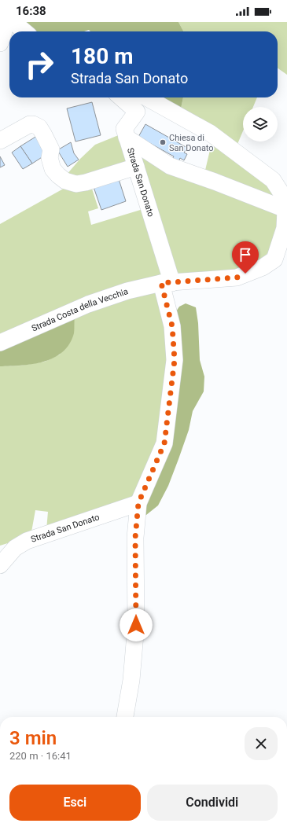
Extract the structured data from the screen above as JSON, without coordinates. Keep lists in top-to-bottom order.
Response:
{
  "streets": {
    "street": ["Strada San Donato", "Strada Costa della Vecchia"]
  },
  "crossings": [
    ["Strada San Donato", "Strada Costa della Vecchia"]
  ],
  "places": ["Chiesa di San Donato"],
  "page": {
    "status": "16:38",
    "turn": ["180 m", "Strada San Donato"],
    "heading": ["3 min", "220 m · 16:41"],
    "buttons": ["Esci", "Condividi"]
  }
}
